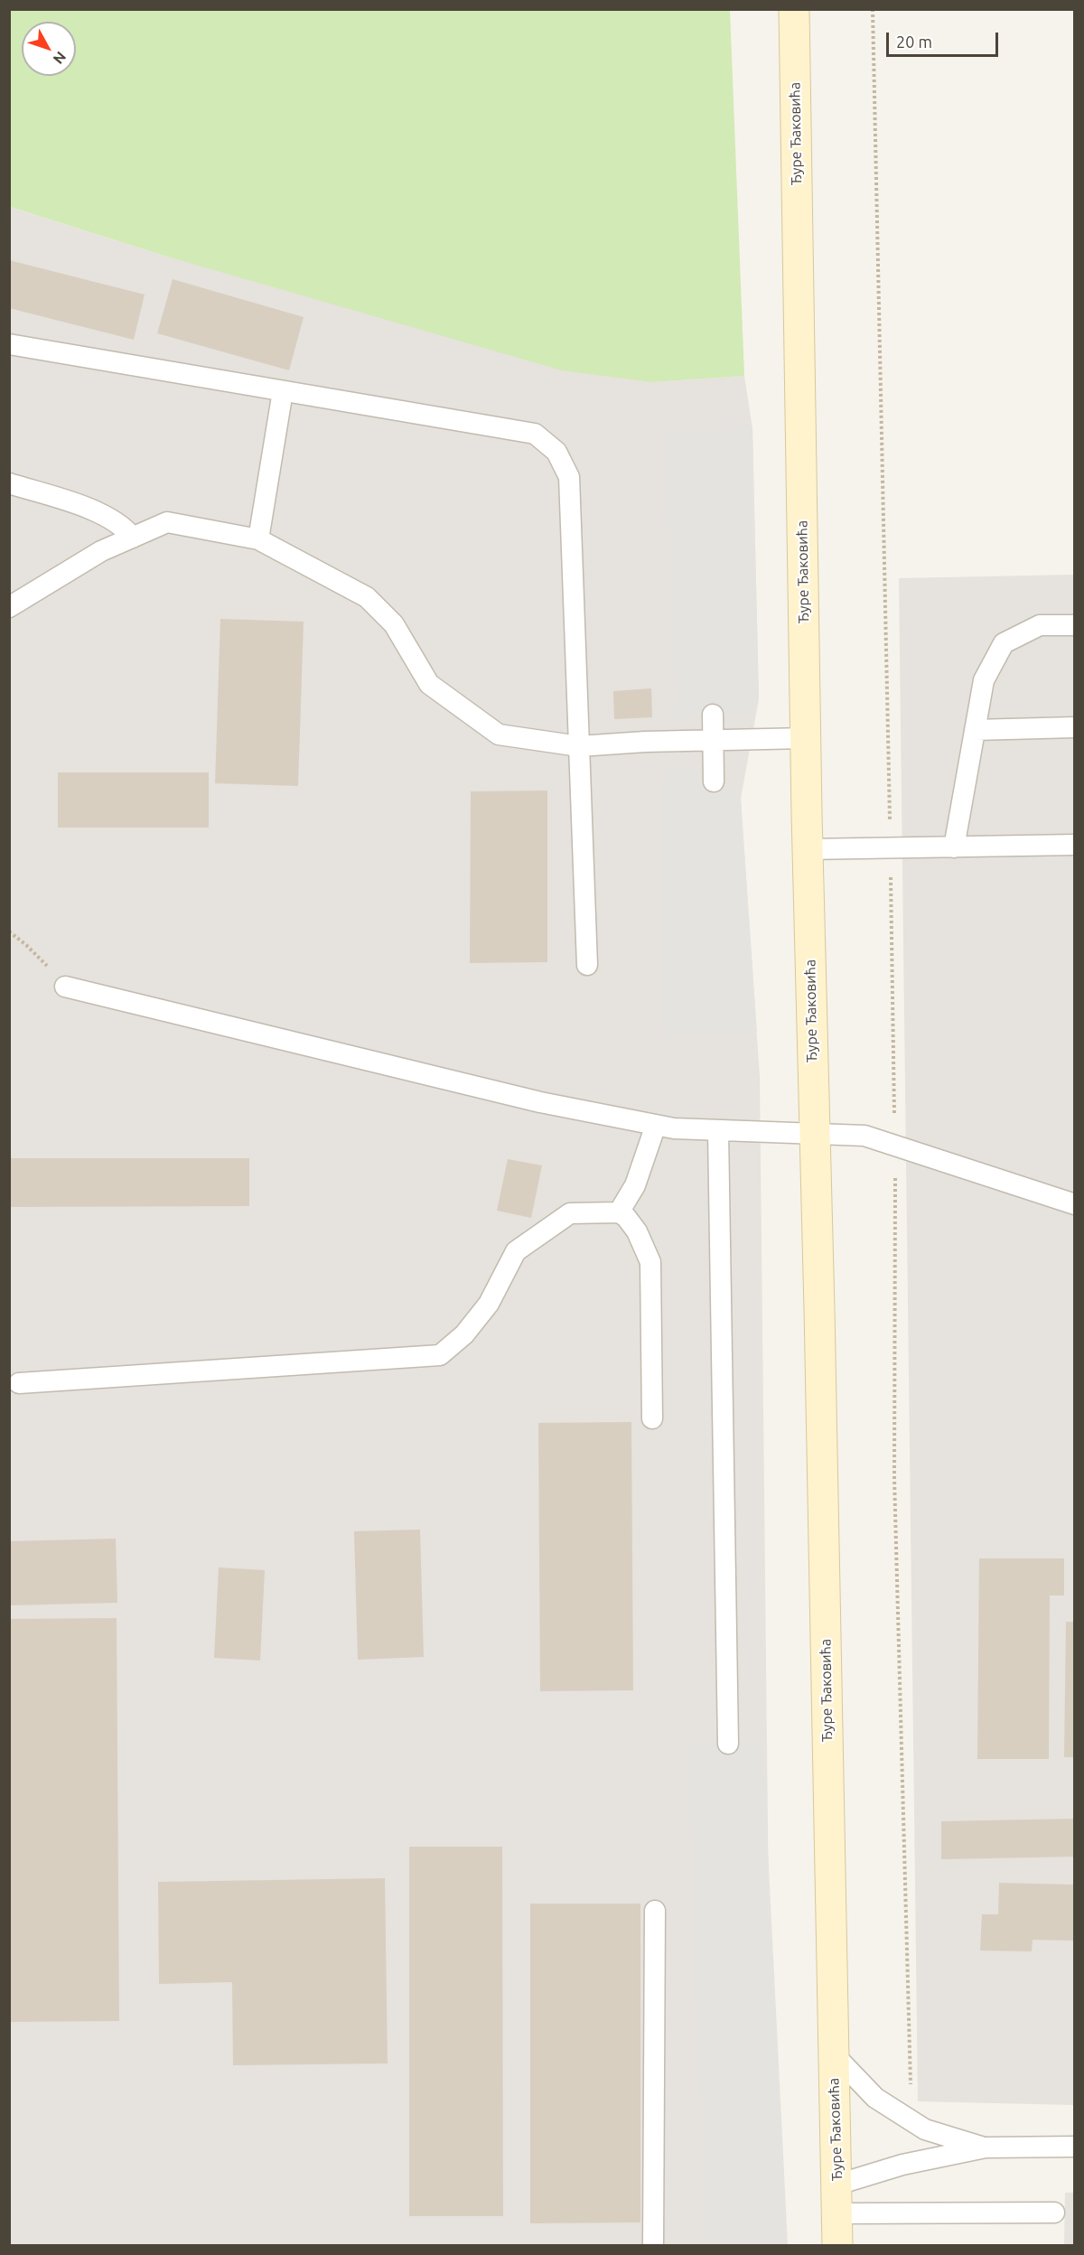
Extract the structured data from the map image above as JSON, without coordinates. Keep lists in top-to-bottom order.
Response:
{
  "streets": {
    "street": ["Ђуре Ђаковића"]
  },
  "scale_bar": "20 m",
  "north": "bottom right"
}
